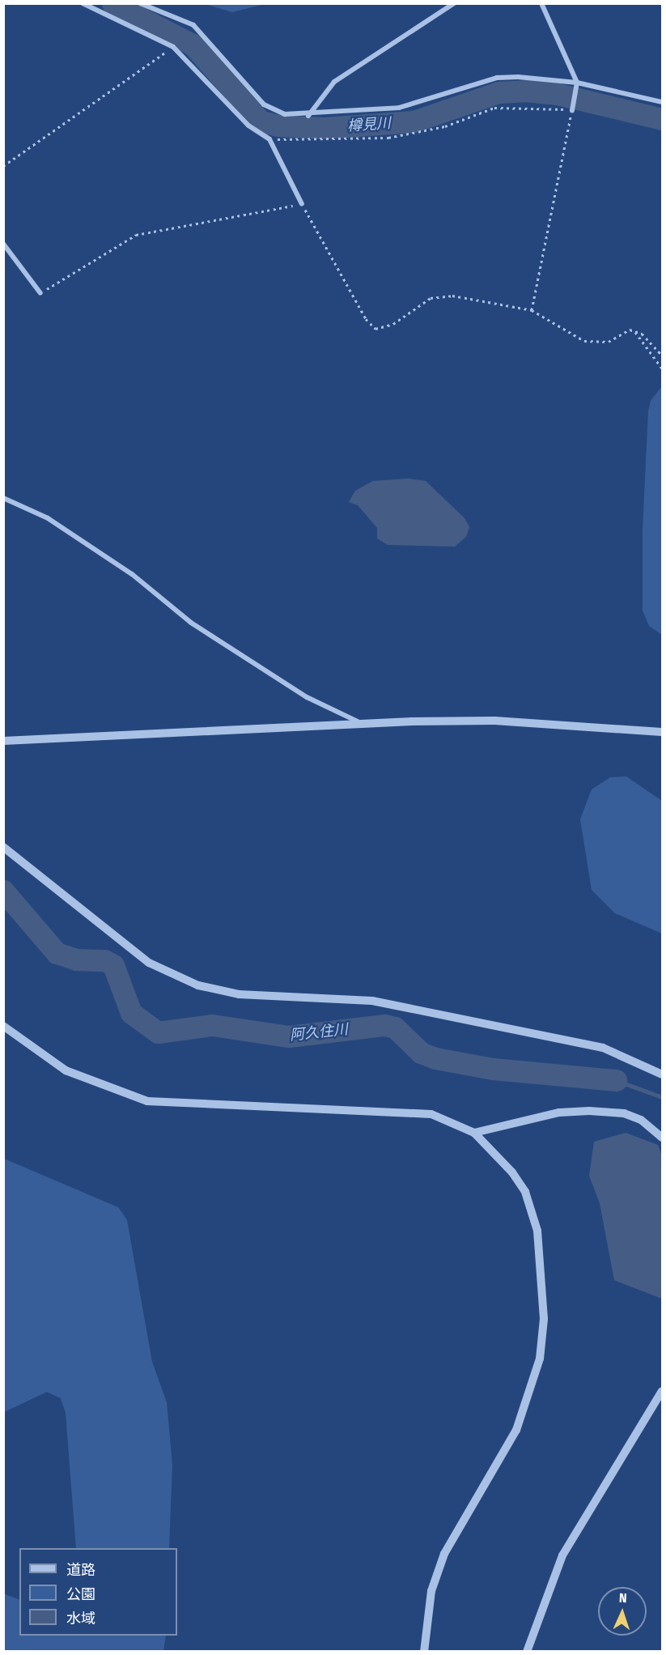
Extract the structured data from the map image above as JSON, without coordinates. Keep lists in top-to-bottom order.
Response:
{
  "water": ["樽見川", "阿久住川"],
  "legend": ["道路", "公園", "水域"],
  "north": "top"
}
